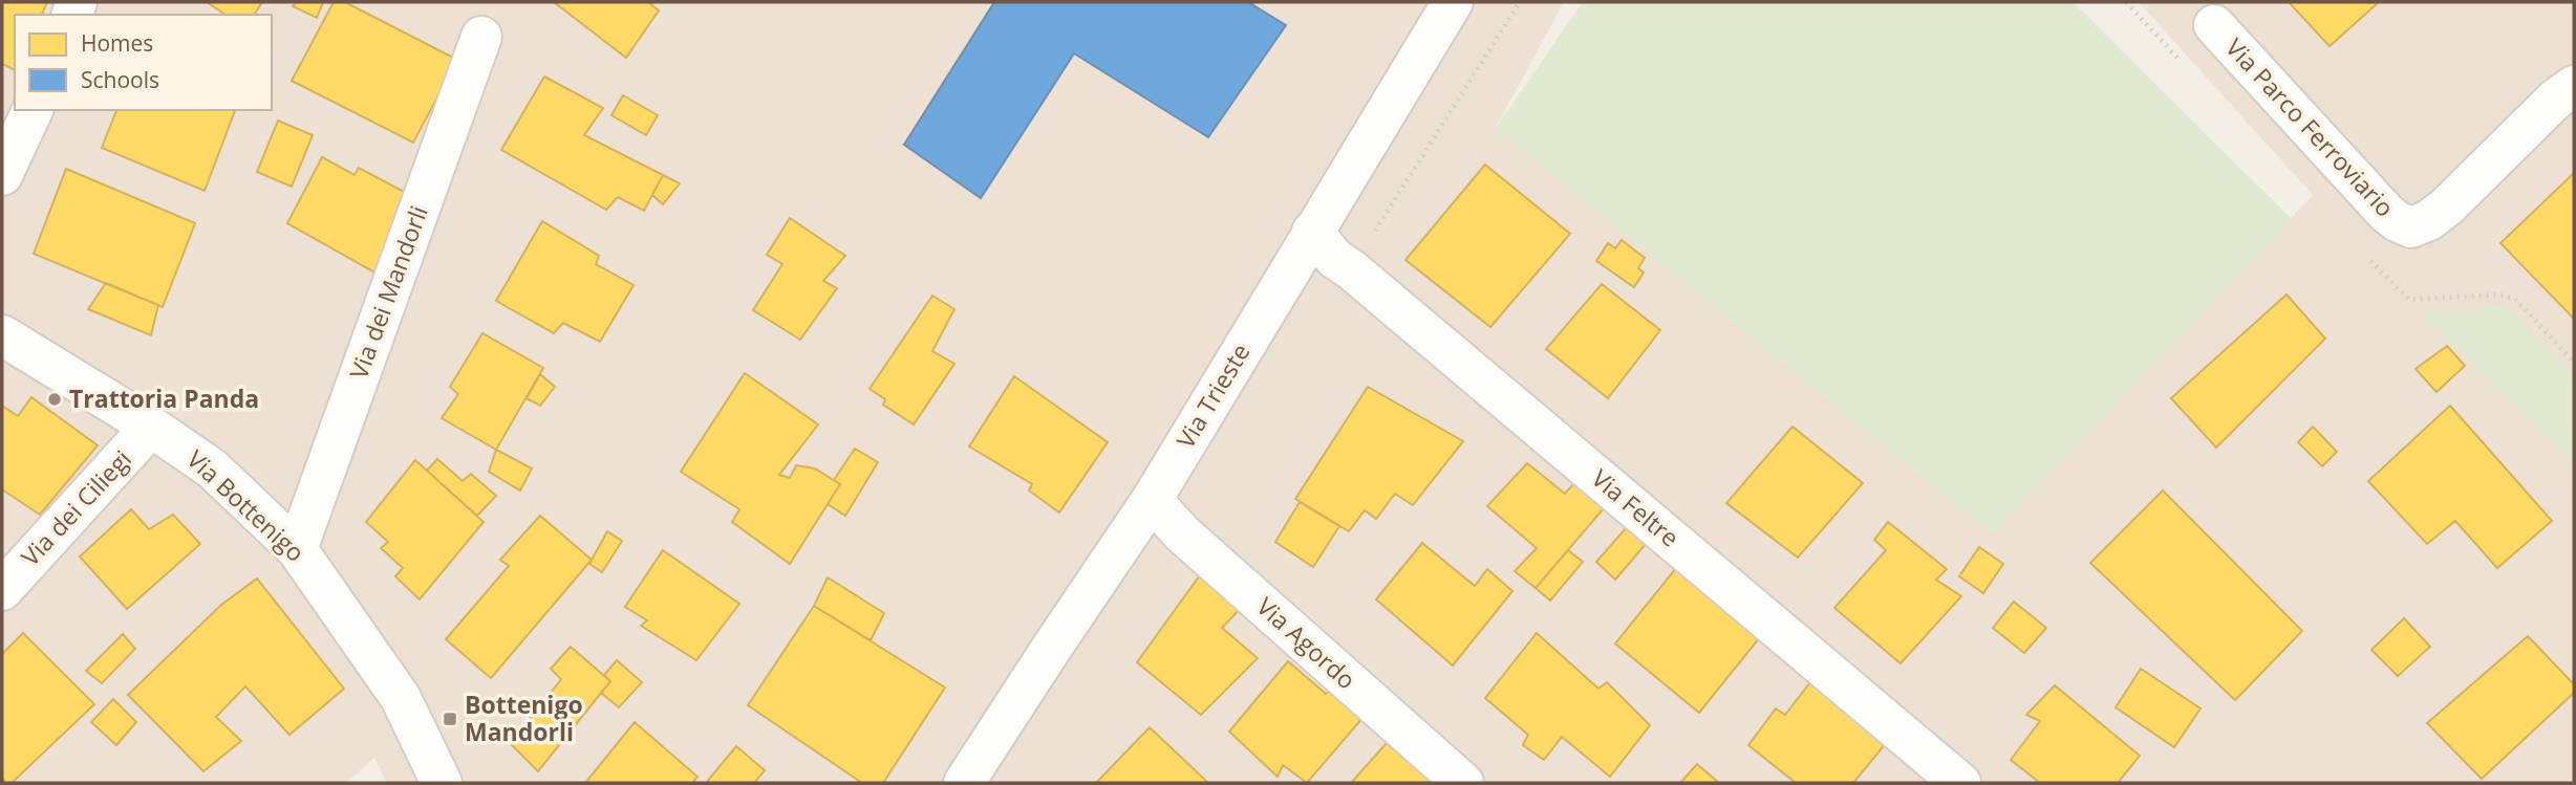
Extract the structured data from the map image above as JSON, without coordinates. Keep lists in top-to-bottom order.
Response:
{
  "streets": {
    "street": [
      "Via Parco Ferroviario",
      "Via dei Mandorli",
      "Via Trieste",
      "Via Bottenigo",
      "Via dei Ciliegi",
      "Via Feltre",
      "Via Agordo"
    ]
  },
  "crossings": [
    ["Via dei Mandorli", "Via Bottenigo"],
    ["Via Trieste", "Via Feltre"],
    ["Via Trieste", "Via Agordo"],
    ["Via Bottenigo", "Via dei Ciliegi"]
  ],
  "places": {
    "other": ["Trattoria Panda"],
    "transit": ["Bottenigo Mandorli"]
  },
  "legend": ["Homes", "Schools"]
}
